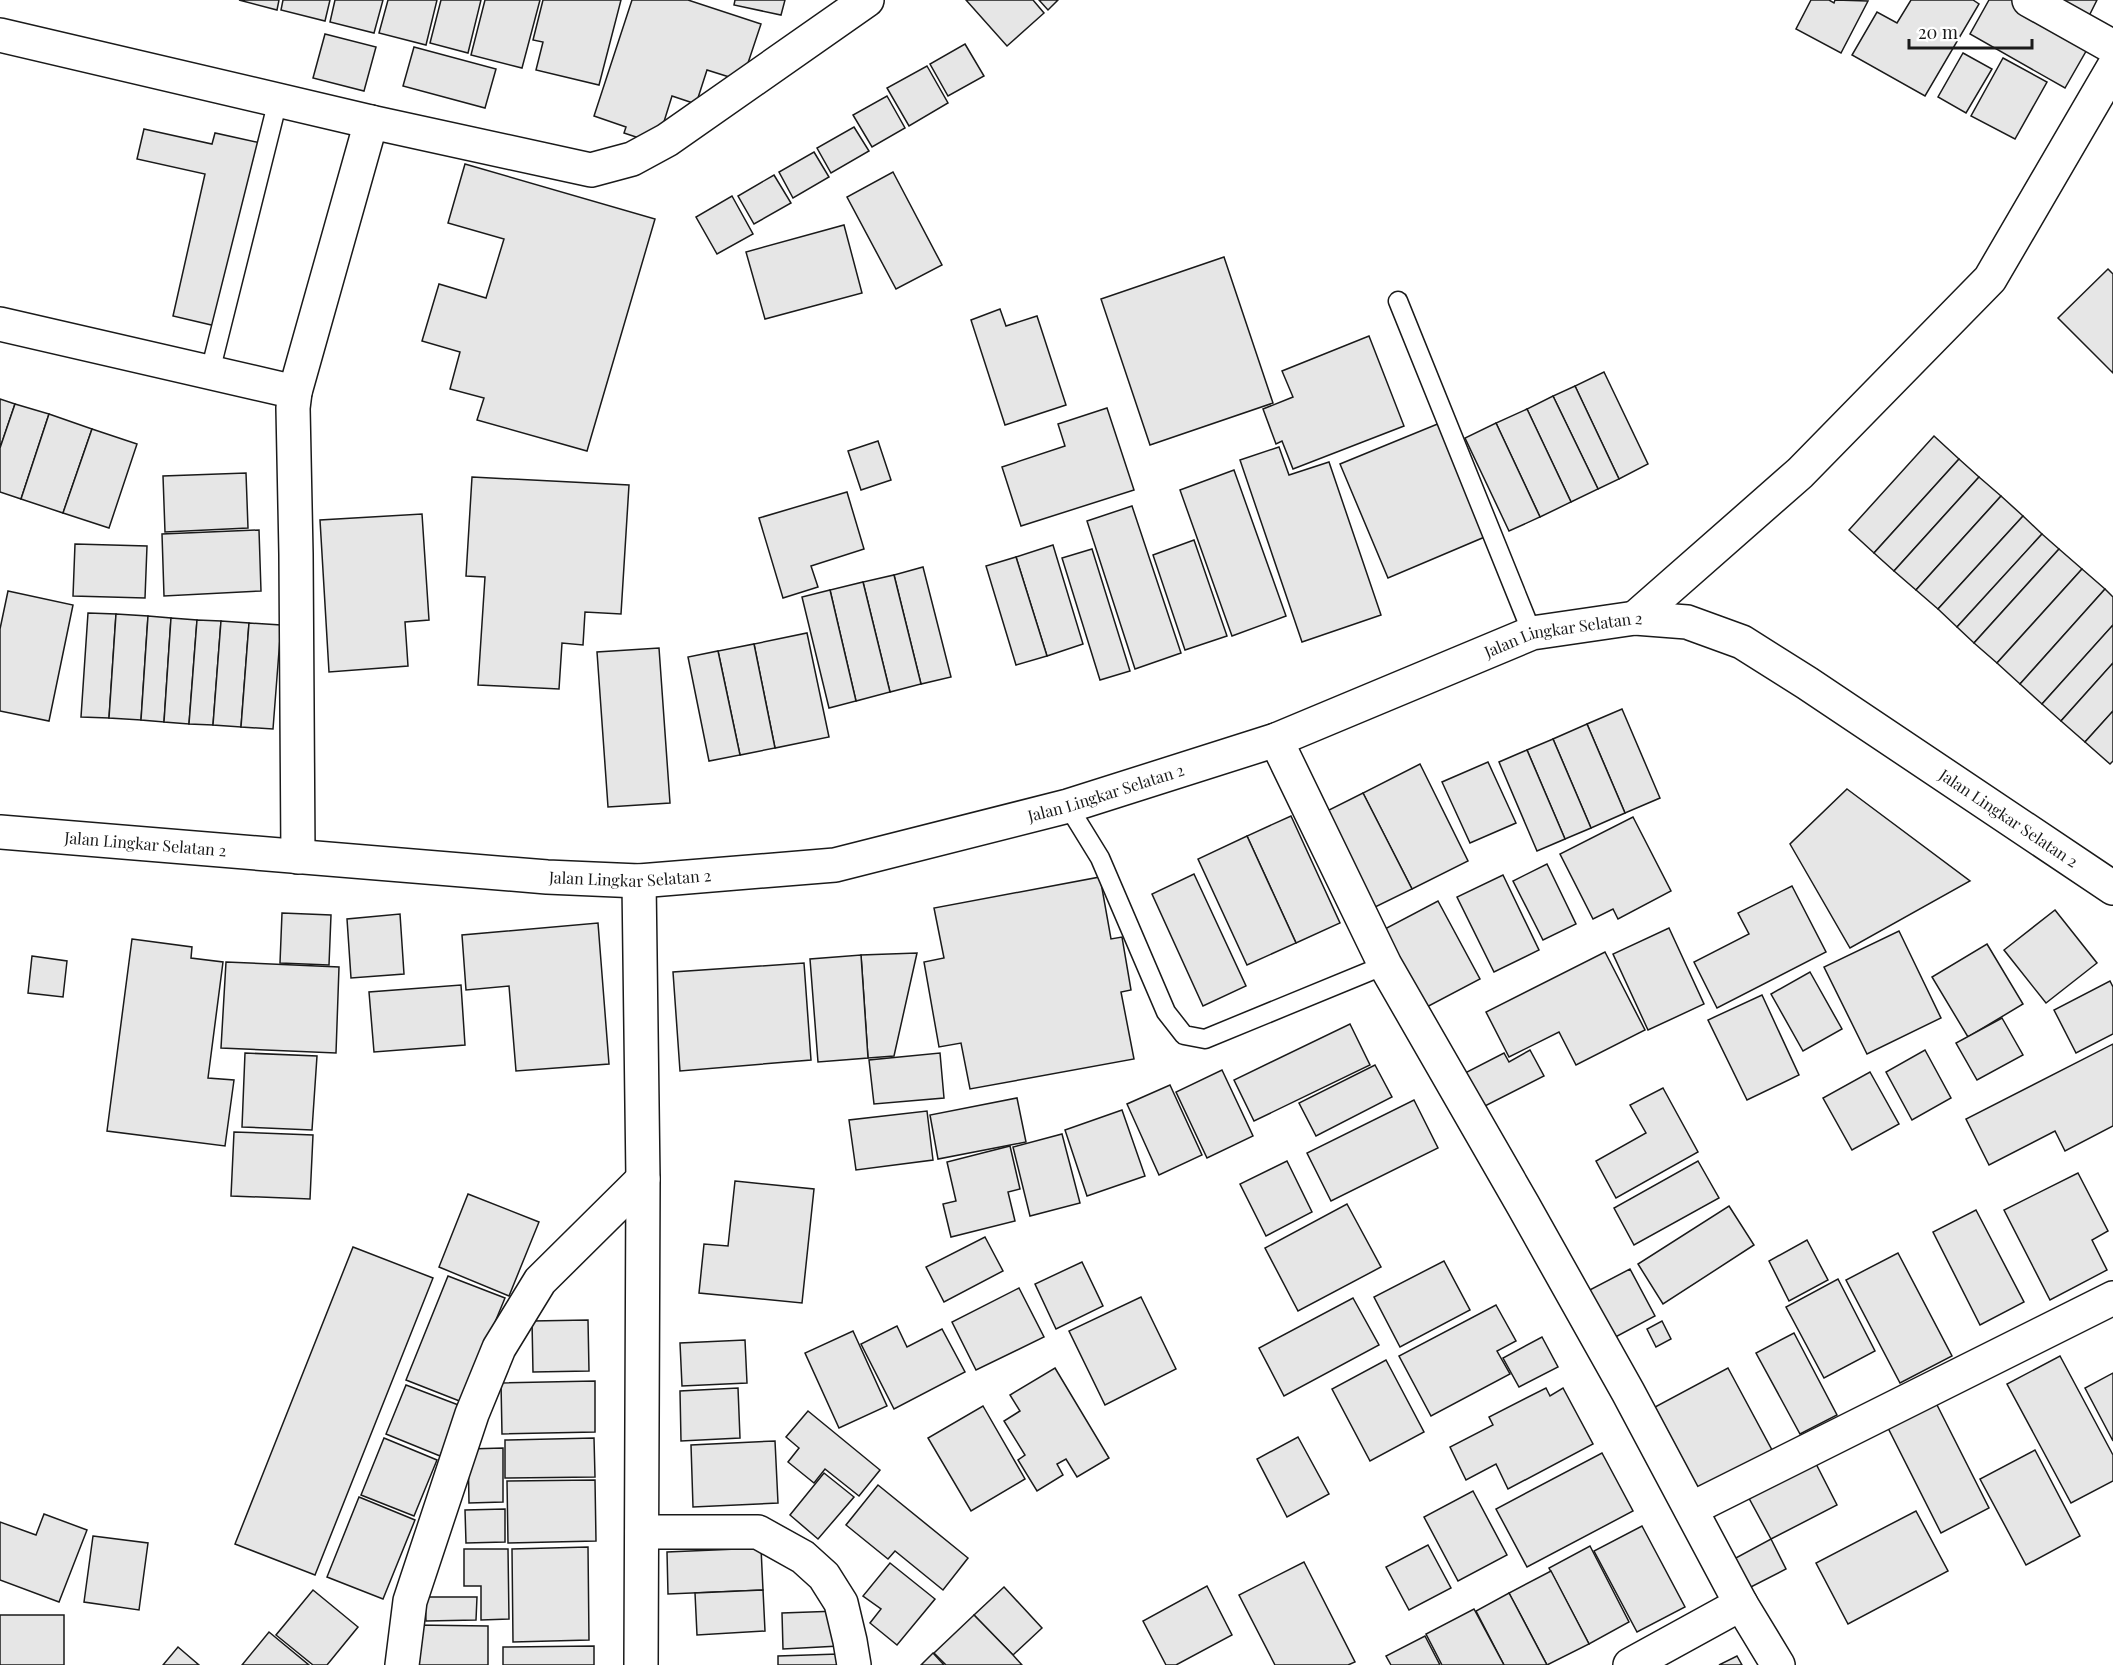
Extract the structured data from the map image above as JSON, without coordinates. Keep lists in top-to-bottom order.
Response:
{
  "streets": {
    "main road": ["Jalan Lingkar Selatan 2"]
  },
  "scale_bar": "20 m"
}
